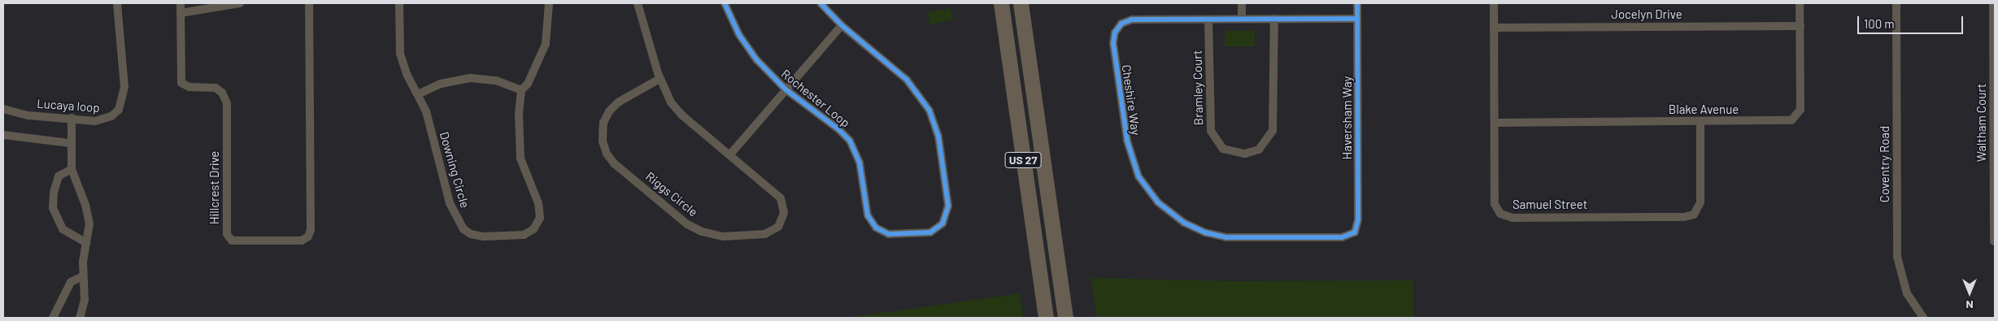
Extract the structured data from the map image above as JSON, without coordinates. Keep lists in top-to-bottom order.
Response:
{
  "streets": {
    "highway": ["US 27"],
    "street": [
      "Jocelyn Drive",
      "Bramley Court",
      "Rochester Loop",
      "Cheshire Way",
      "Lucaya loop",
      "Blake Avenue",
      "Haversham Way",
      "Waltham Court",
      "Coventry Road",
      "Downing Circle",
      "Hillcrest Drive",
      "Riggs Circle",
      "Samuel Street"
    ]
  },
  "crossings": [
    ["Jocelyn Drive", "Blake Avenue"],
    ["Jocelyn Drive", "Samuel Street"],
    ["Bramley Court", "Cheshire Way"],
    ["Cheshire Way", "Haversham Way"],
    ["Blake Avenue", "Samuel Street"]
  ],
  "scale_bar": "100 m",
  "north": "bottom"
}
